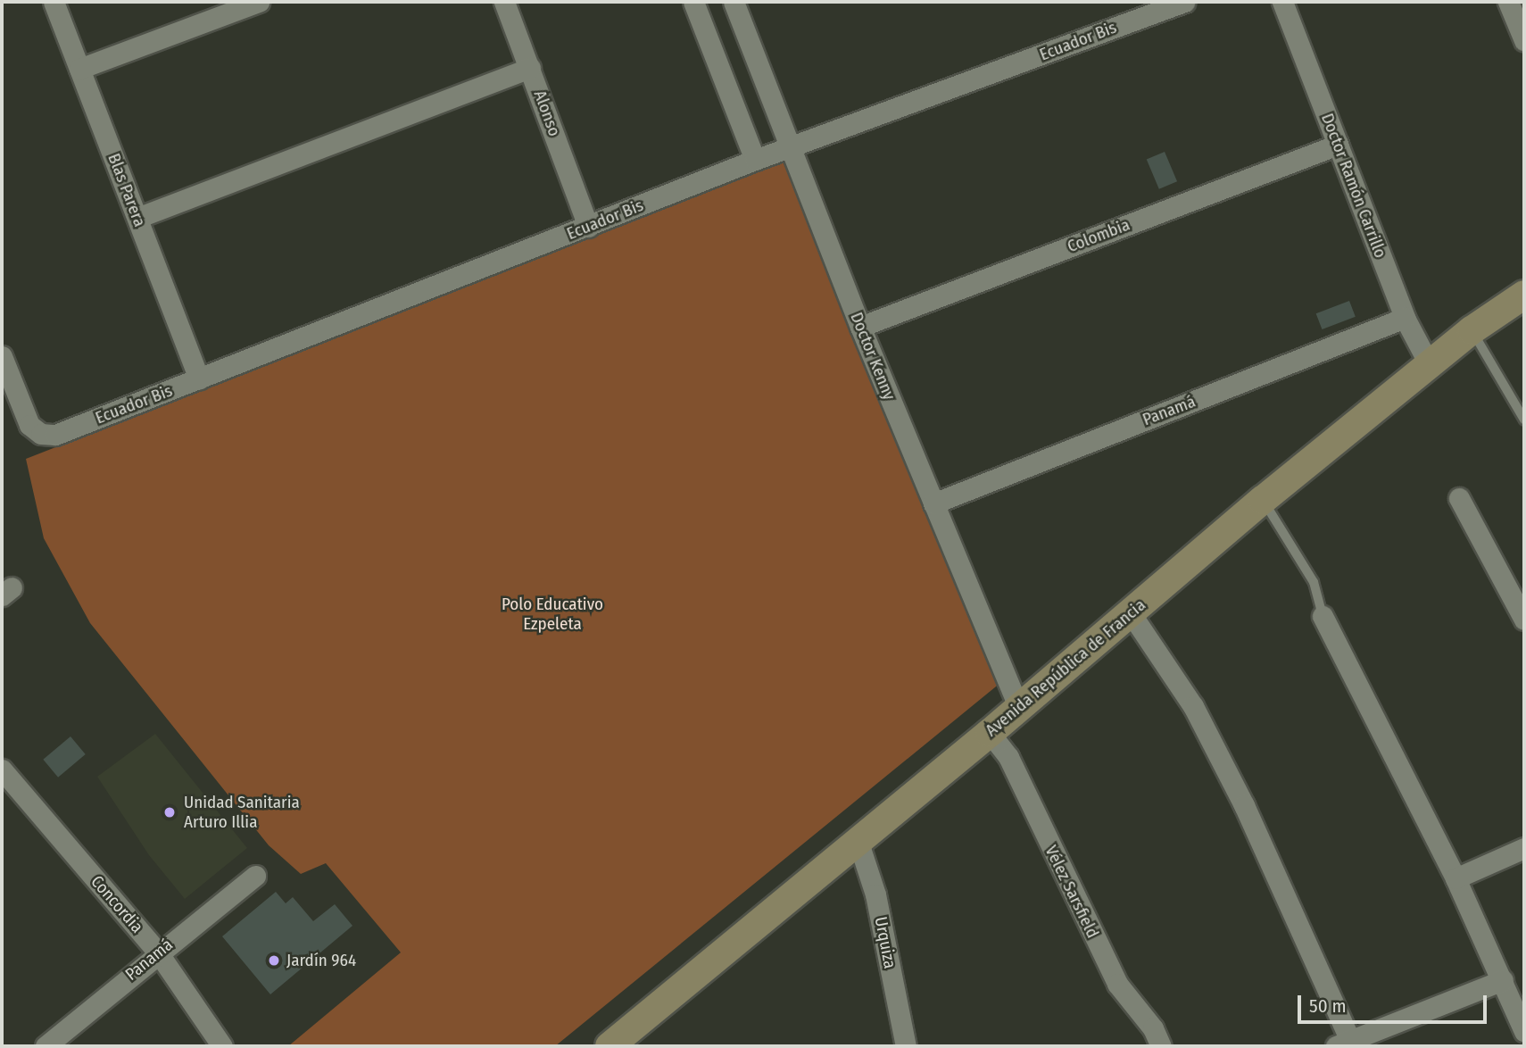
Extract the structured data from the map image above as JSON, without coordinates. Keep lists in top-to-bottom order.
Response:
{
  "streets": {
    "main road": ["Avenida República de Francia"],
    "street": [
      "Ecuador Bis",
      "Alonso",
      "Doctor Ramón Carrillo",
      "Blas Parera",
      "Colombia",
      "Doctor Kenny",
      "Panamá",
      "Vélez Sarsfield",
      "Concordia",
      "Urquiza"
    ]
  },
  "crossings": [
    ["Ecuador Bis", "Alonso"],
    ["Ecuador Bis", "Blas Parera"],
    ["Ecuador Bis", "Doctor Kenny"],
    ["Doctor Ramón Carrillo", "Colombia"],
    ["Doctor Ramón Carrillo", "Panamá"],
    ["Doctor Ramón Carrillo", "Avenida República de Francia"],
    ["Colombia", "Doctor Kenny"],
    ["Doctor Kenny", "Panamá"],
    ["Doctor Kenny", "Avenida República de Francia"],
    ["Panamá", "Concordia"],
    ["Avenida República de Francia", "Vélez Sarsfield"],
    ["Avenida República de Francia", "Urquiza"]
  ],
  "parks": ["Polo Educativo Ezpeleta"],
  "places": ["Unidad Sanitaria Arturo Illia", "Jardín 964"],
  "scale_bar": "50 m"
}
